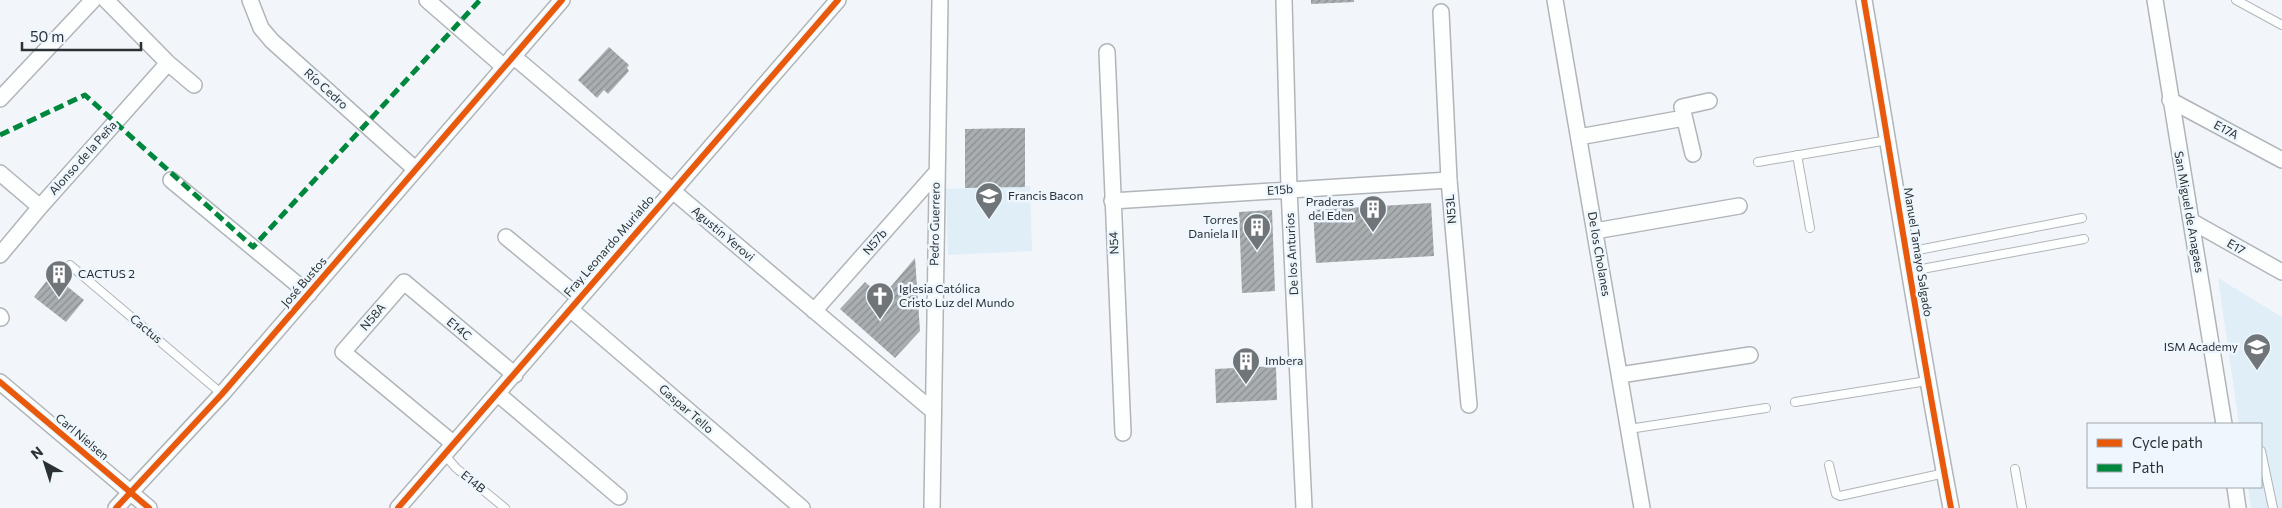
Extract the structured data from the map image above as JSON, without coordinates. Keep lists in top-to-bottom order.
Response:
{
  "streets": {
    "street": [
      "Río Cedro",
      "E17A",
      "Alonso de la Peña",
      "E15b",
      "N53L",
      "San Miguel de Anagaes",
      "Pedro Guerrero",
      "Agustín Yerovi",
      "N57b",
      "N54",
      "Fray Leonardo Murialdo",
      "E17",
      "Manuel Tamayo Salgado",
      "De los Anturios",
      "De los Cholanes",
      "José Bustos",
      "N58A",
      "E14C",
      "Gaspar Tello",
      "Carl Nielsen"
    ],
    "lane": ["Cactus", "E14B"]
  },
  "crossings": [
    ["Río Cedro", "José Bustos"],
    ["E17A", "San Miguel de Anagaes"],
    ["E15b", "N53L"],
    ["E15b", "N54"],
    ["E15b", "De los Anturios"],
    ["San Miguel de Anagaes", "E17"],
    ["Pedro Guerrero", "Agustín Yerovi"],
    ["Pedro Guerrero", "N57b"],
    ["Agustín Yerovi", "N57b"],
    ["Agustín Yerovi", "Fray Leonardo Murialdo"],
    ["Agustín Yerovi", "José Bustos"],
    ["Fray Leonardo Murialdo", "N58A"],
    ["Fray Leonardo Murialdo", "E14C"],
    ["Fray Leonardo Murialdo", "Gaspar Tello"],
    ["Fray Leonardo Murialdo", "E14B"],
    ["José Bustos", "Cactus"],
    ["José Bustos", "Carl Nielsen"],
    ["N58A", "E14C"],
    ["N58A", "E14B"]
  ],
  "places": {
    "school or university": ["Francis Bacon", "ISM Academy"],
    "building": [
      "Praderas del Eden",
      "Torres Daniela II",
      "CACTUS 2",
      "Imbera"
    ],
    "church": ["Iglesia Católica Cristo Luz del Mundo"]
  },
  "legend": ["Cycle path", "Path"],
  "scale_bar": "50 m",
  "north": "top left"
}
